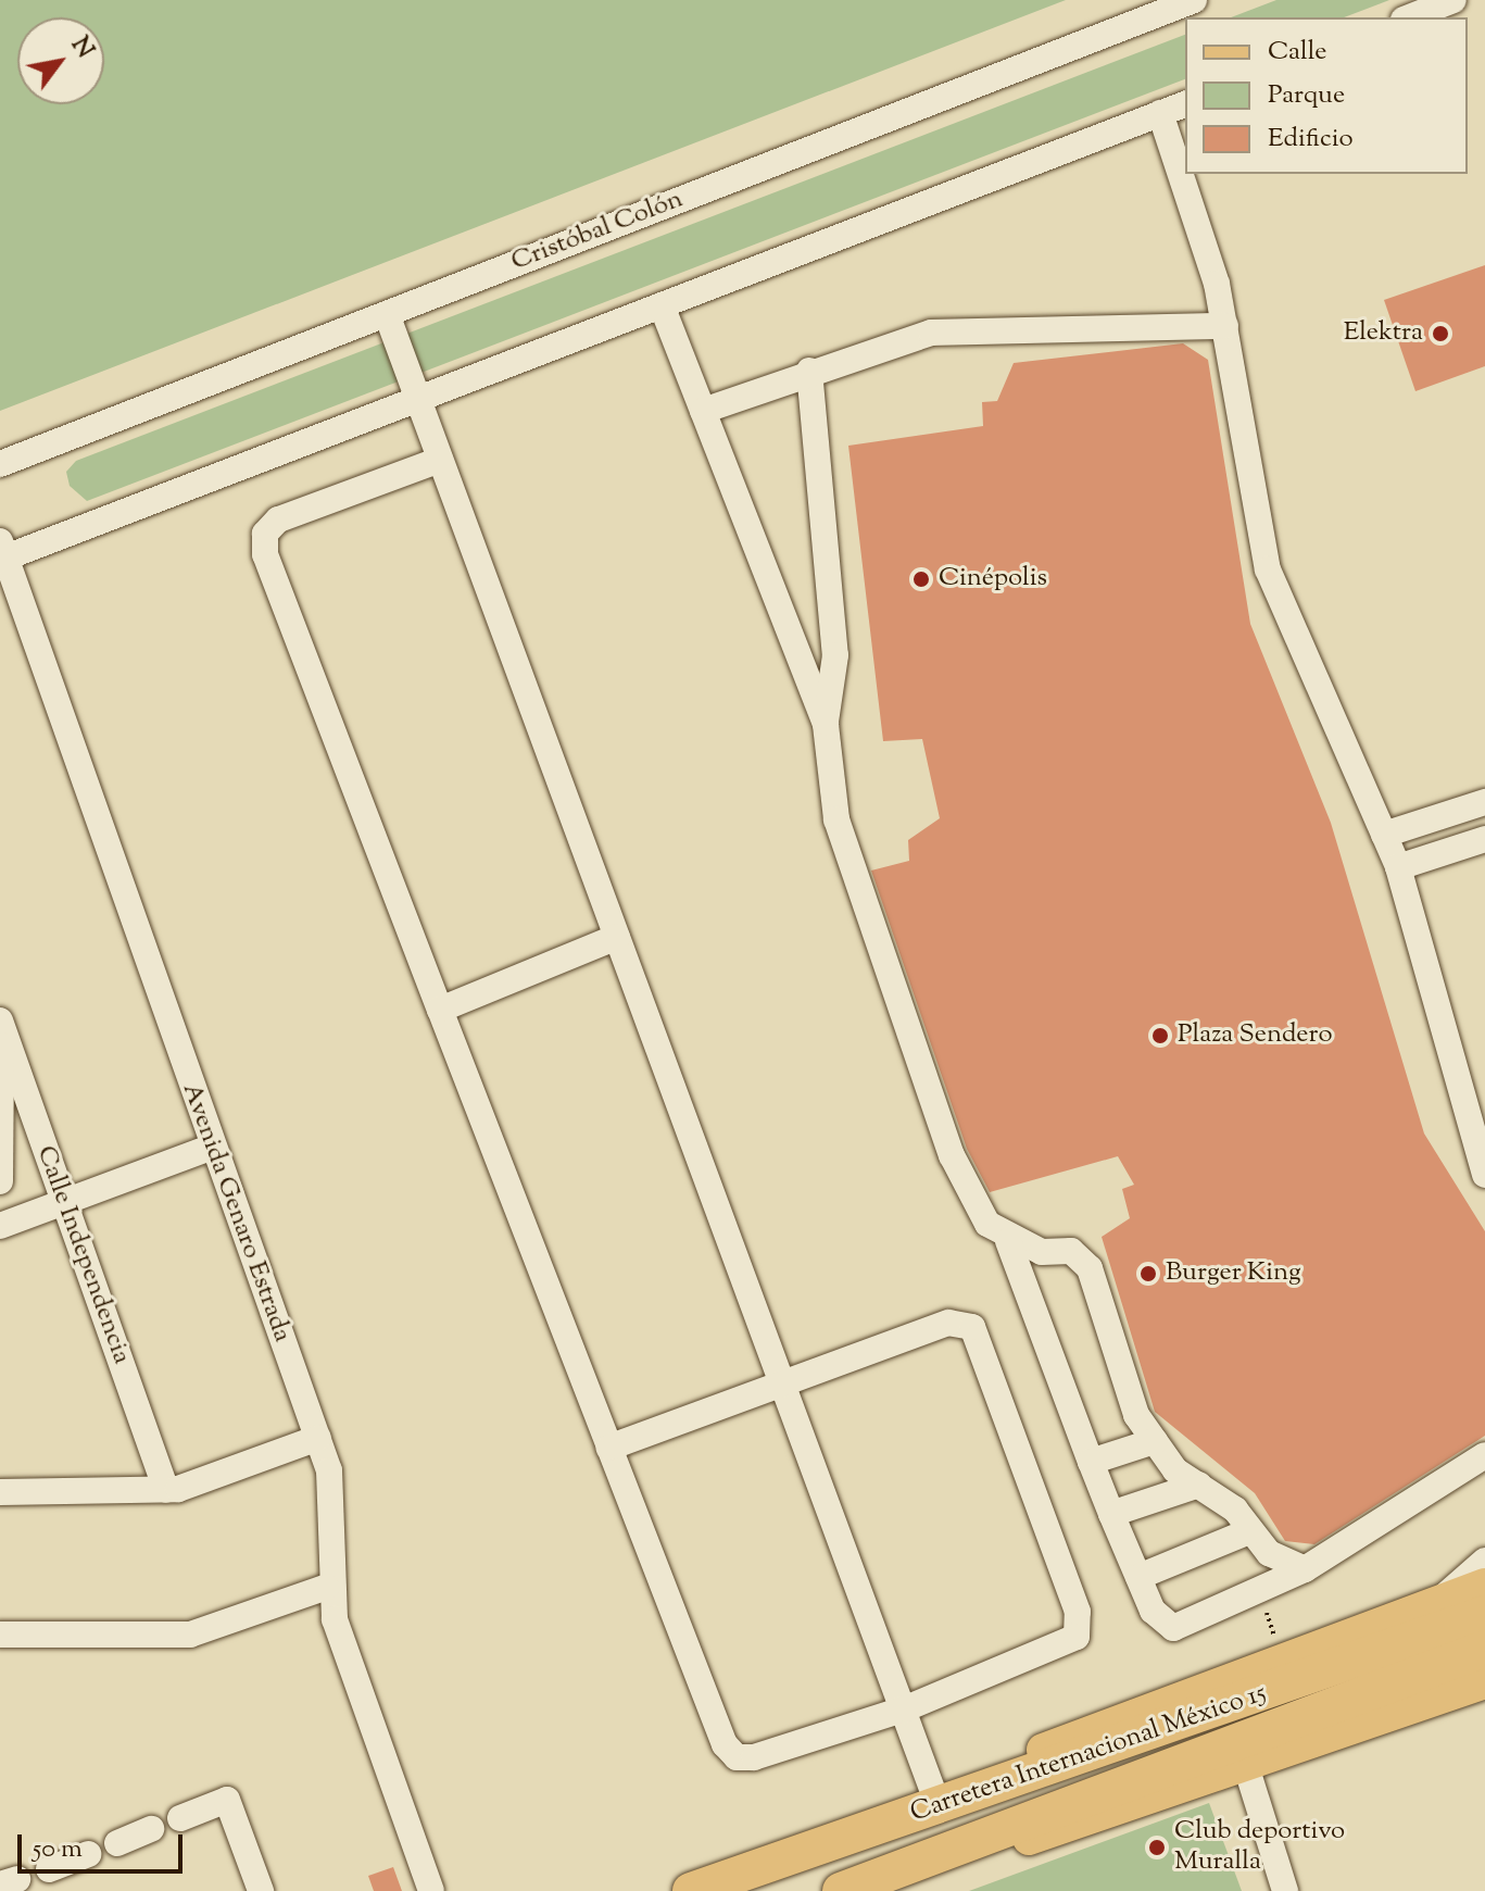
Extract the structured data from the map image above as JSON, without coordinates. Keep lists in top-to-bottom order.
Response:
{
  "streets": {
    "highway": ["Carretera Internacional México 15"],
    "street": ["Cristóbal Colón", "Avenida Genaro Estrada", "Calle Independencia"]
  },
  "places": [
    "Elektra",
    "Cinépolis",
    "Plaza Sendero",
    "Burger King",
    "Club deportivo Muralla"
  ],
  "legend": ["Calle", "Parque", "Edificio"],
  "scale_bar": "50 m",
  "north": "top right"
}
